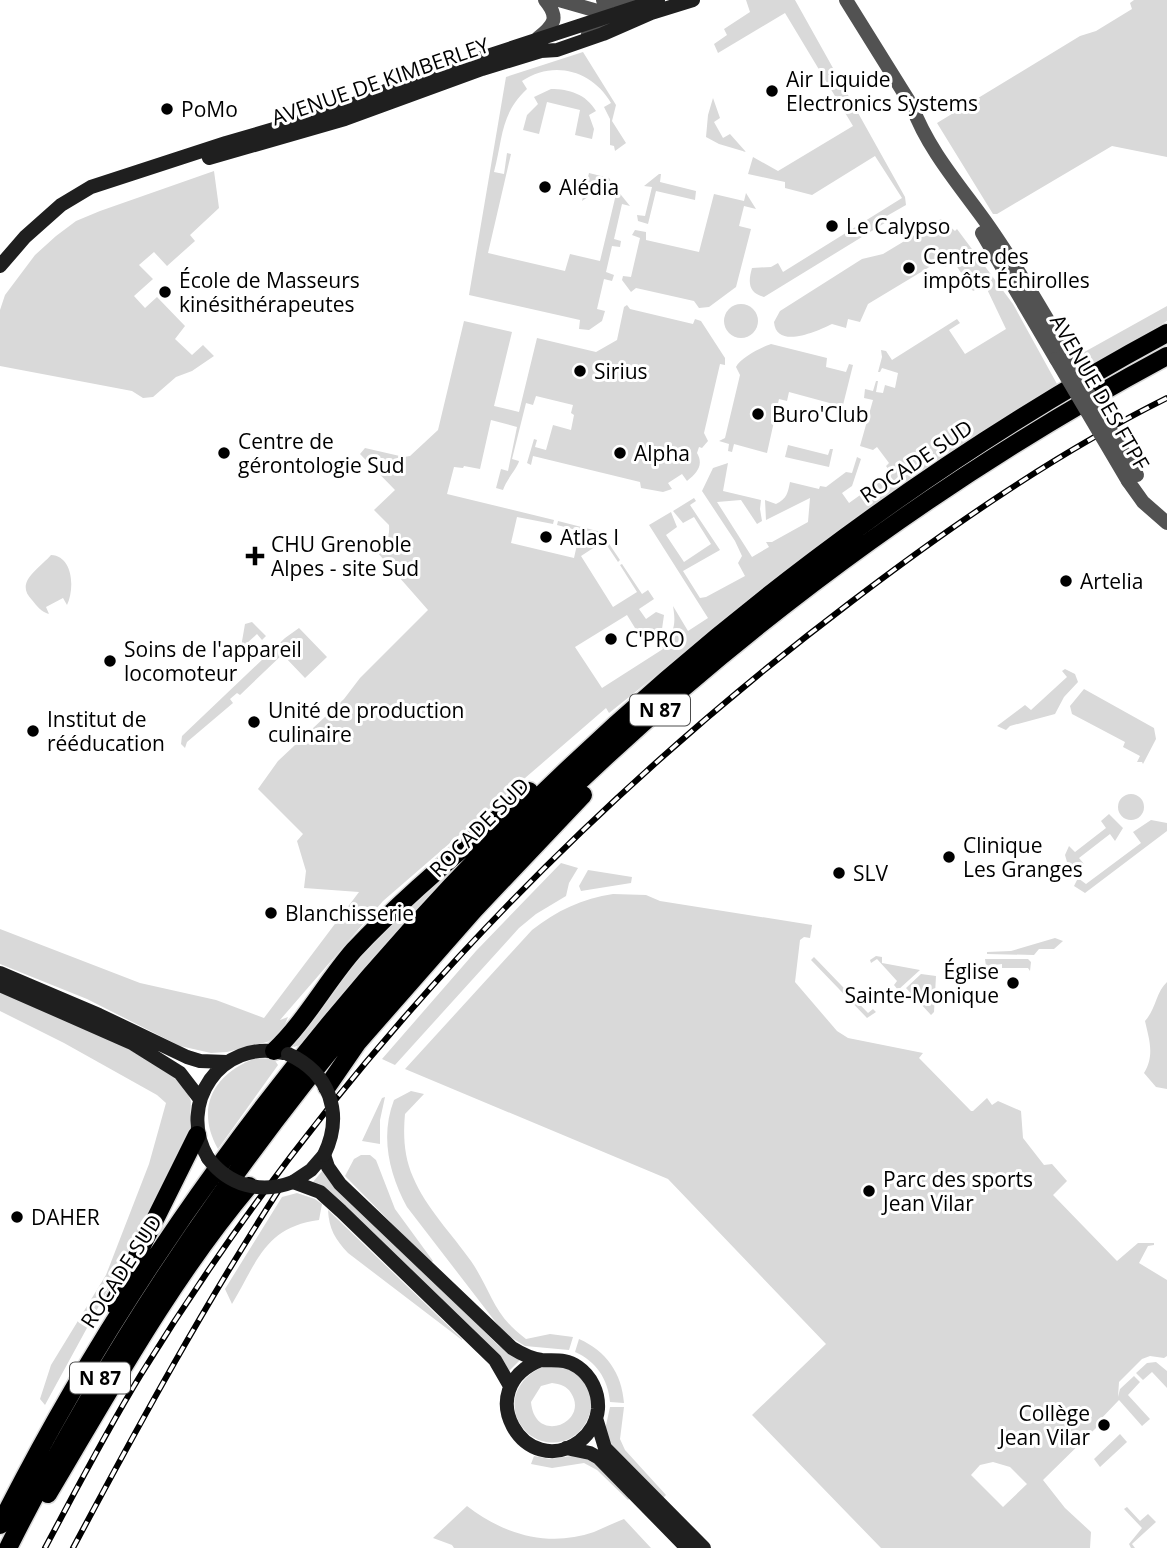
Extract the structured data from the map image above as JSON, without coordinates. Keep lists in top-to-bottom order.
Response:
{
  "streets": {
    "highway": ["ROCADE SUD", "N 87"],
    "main road": ["AVENUE DE KIMBERLEY"],
    "street": ["AVENUE DES FTPF"]
  },
  "places": {
    "other": [
      "Air Liquide Electronics Systems",
      "PoMo",
      "Alédia",
      "Le Calypso",
      "Centre des impôts Échirolles",
      "École de Masseurs kinésithérapeutes",
      "Sirius",
      "Buro'Club",
      "Centre de gérontologie Sud",
      "Alpha",
      "Atlas I",
      "Artelia",
      "C'PRO",
      "Soins de l'appareil locomoteur",
      "Unité de production culinaire",
      "Institut de rééducation",
      "Clinique Les Granges",
      "SLV",
      "Blanchisserie",
      "Église Sainte-Monique",
      "Parc des sports Jean Vilar",
      "DAHER",
      "Collège Jean Vilar"
    ],
    "health": ["CHU Grenoble Alpes - site Sud"]
  }
}
